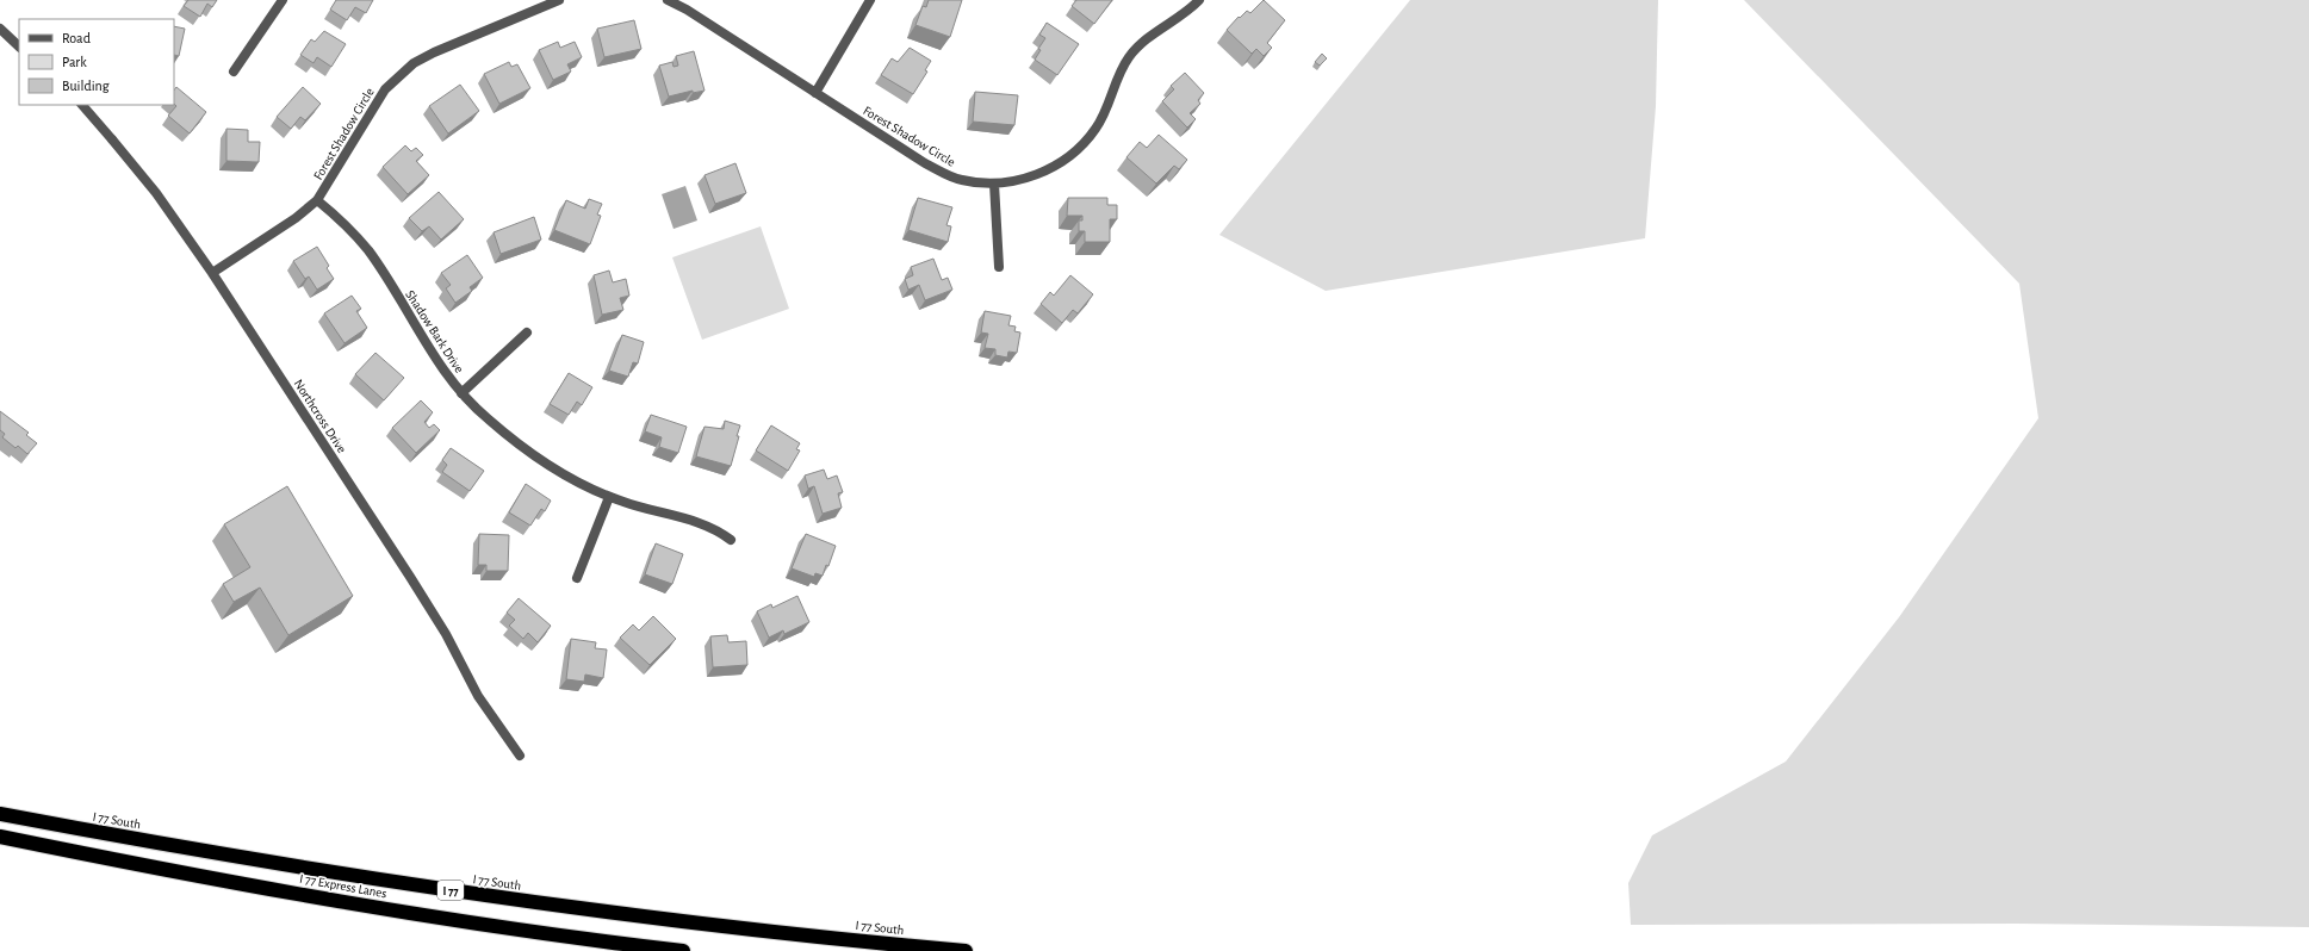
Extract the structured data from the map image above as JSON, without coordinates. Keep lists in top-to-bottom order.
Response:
{
  "streets": {
    "highway": ["I 77 South", "I 77 Express Lanes", "I 77"],
    "street": ["Forest Shadow Circle", "Shadow Bark Drive", "Northcross Drive"]
  },
  "crossings": [
    ["Forest Shadow Circle", "Shadow Bark Drive"],
    ["Forest Shadow Circle", "Northcross Drive"]
  ],
  "legend": ["Road", "Park", "Building"]
}
